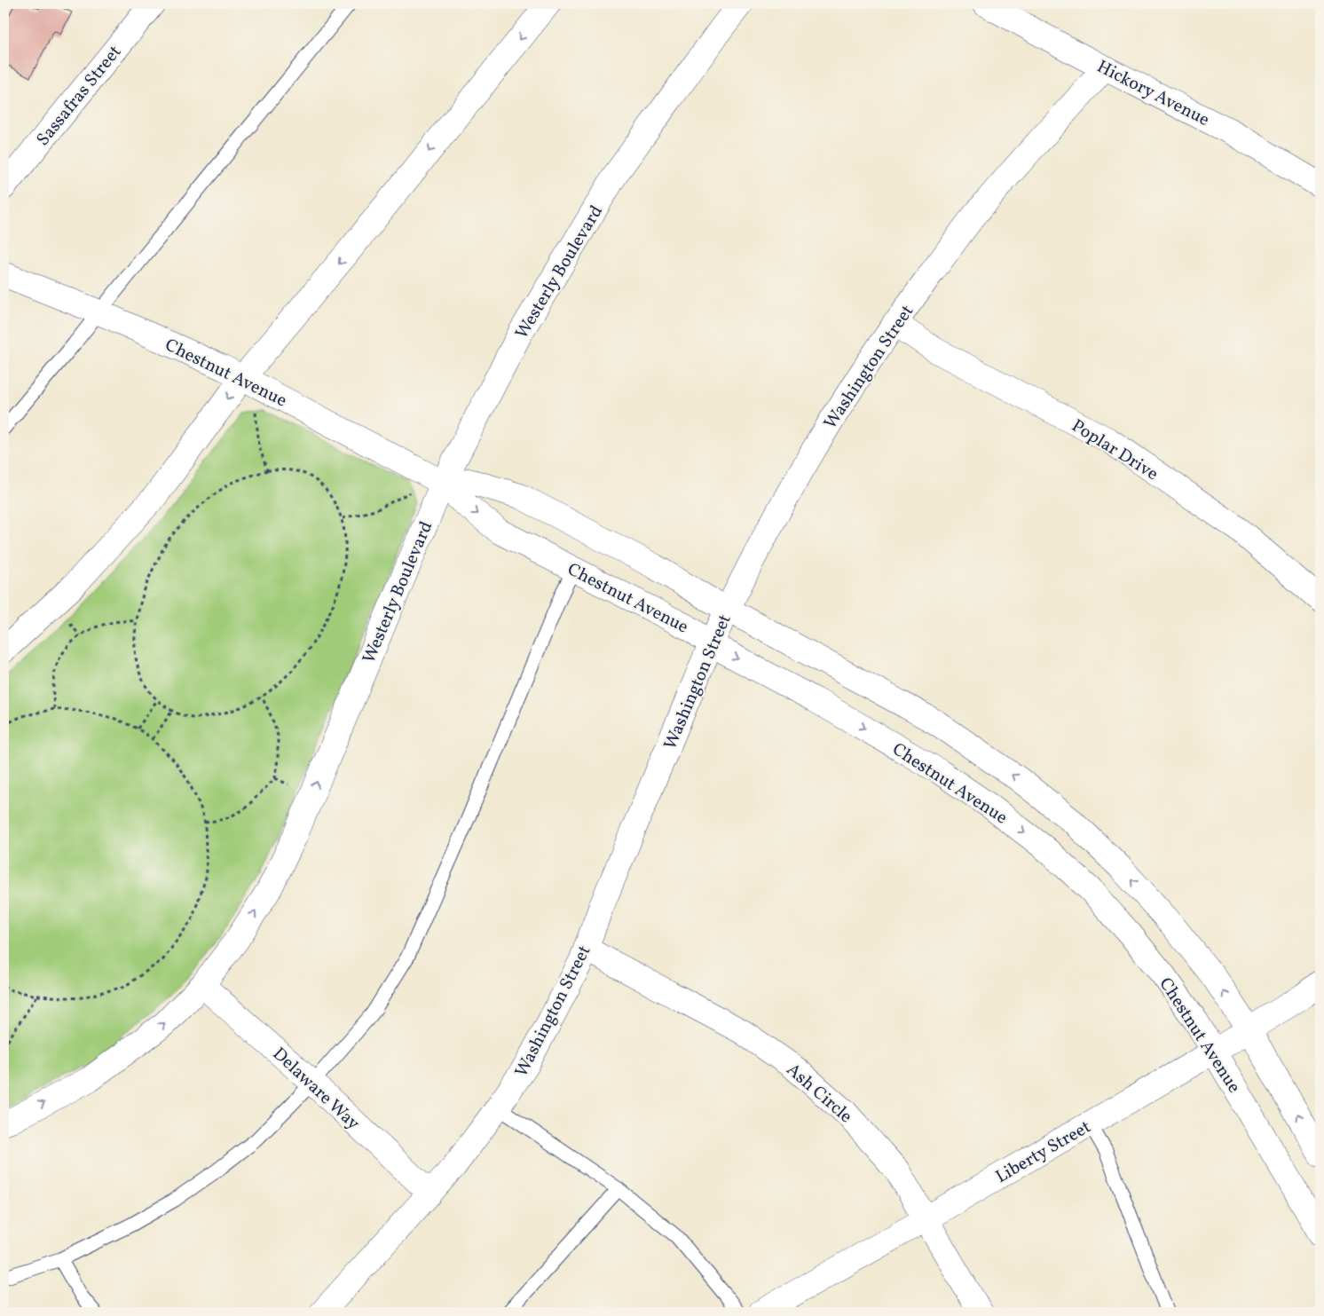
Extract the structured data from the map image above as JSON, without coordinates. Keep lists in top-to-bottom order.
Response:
{
  "streets": {
    "street": [
      "Hickory Avenue",
      "Sassafras Street",
      "Westerly Boulevard",
      "Washington Street",
      "Chestnut Avenue",
      "Poplar Drive",
      "Delaware Way",
      "Ash Circle",
      "Liberty Street"
    ]
  },
  "crossings": [
    ["Hickory Avenue", "Washington Street"],
    ["Westerly Boulevard", "Chestnut Avenue"],
    ["Westerly Boulevard", "Delaware Way"],
    ["Washington Street", "Chestnut Avenue"],
    ["Washington Street", "Poplar Drive"],
    ["Washington Street", "Delaware Way"],
    ["Washington Street", "Ash Circle"],
    ["Chestnut Avenue", "Liberty Street"],
    ["Ash Circle", "Liberty Street"]
  ],
  "one_way": ["Westerly Boulevard"]
}
